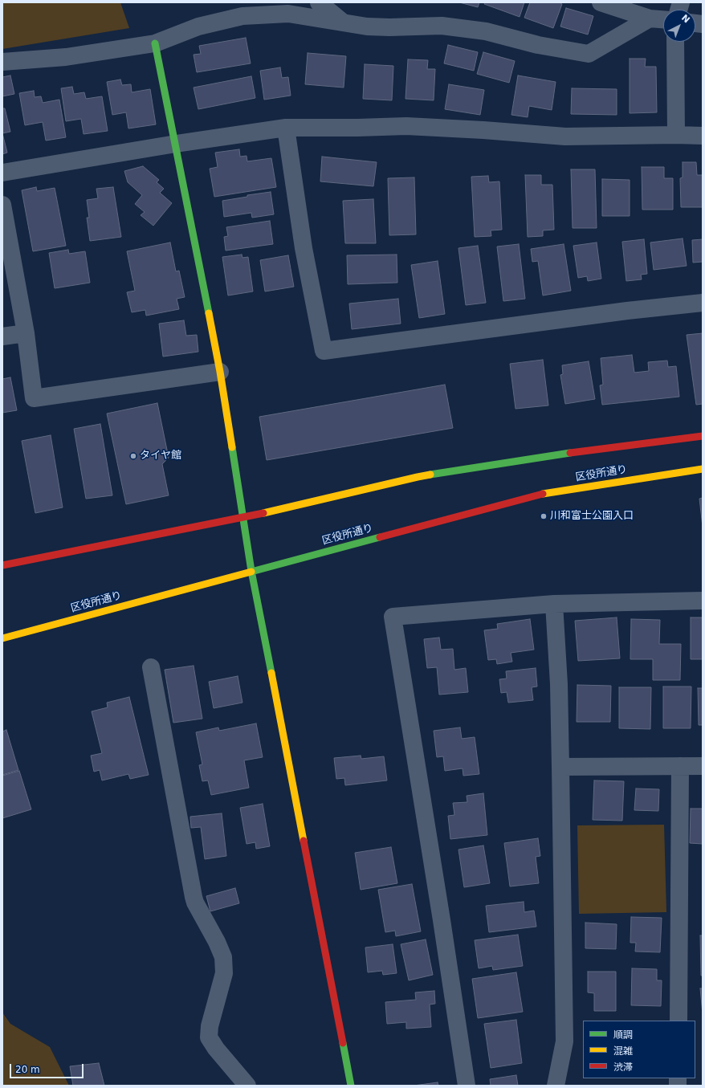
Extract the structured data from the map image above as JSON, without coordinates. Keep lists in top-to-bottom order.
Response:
{
  "streets": {
    "street": ["区役所通り"]
  },
  "places": ["タイヤ館", "川和富士公園入口"],
  "legend": ["順調", "混雑", "渋滞"],
  "scale_bar": "20 m",
  "north": "top right"
}
